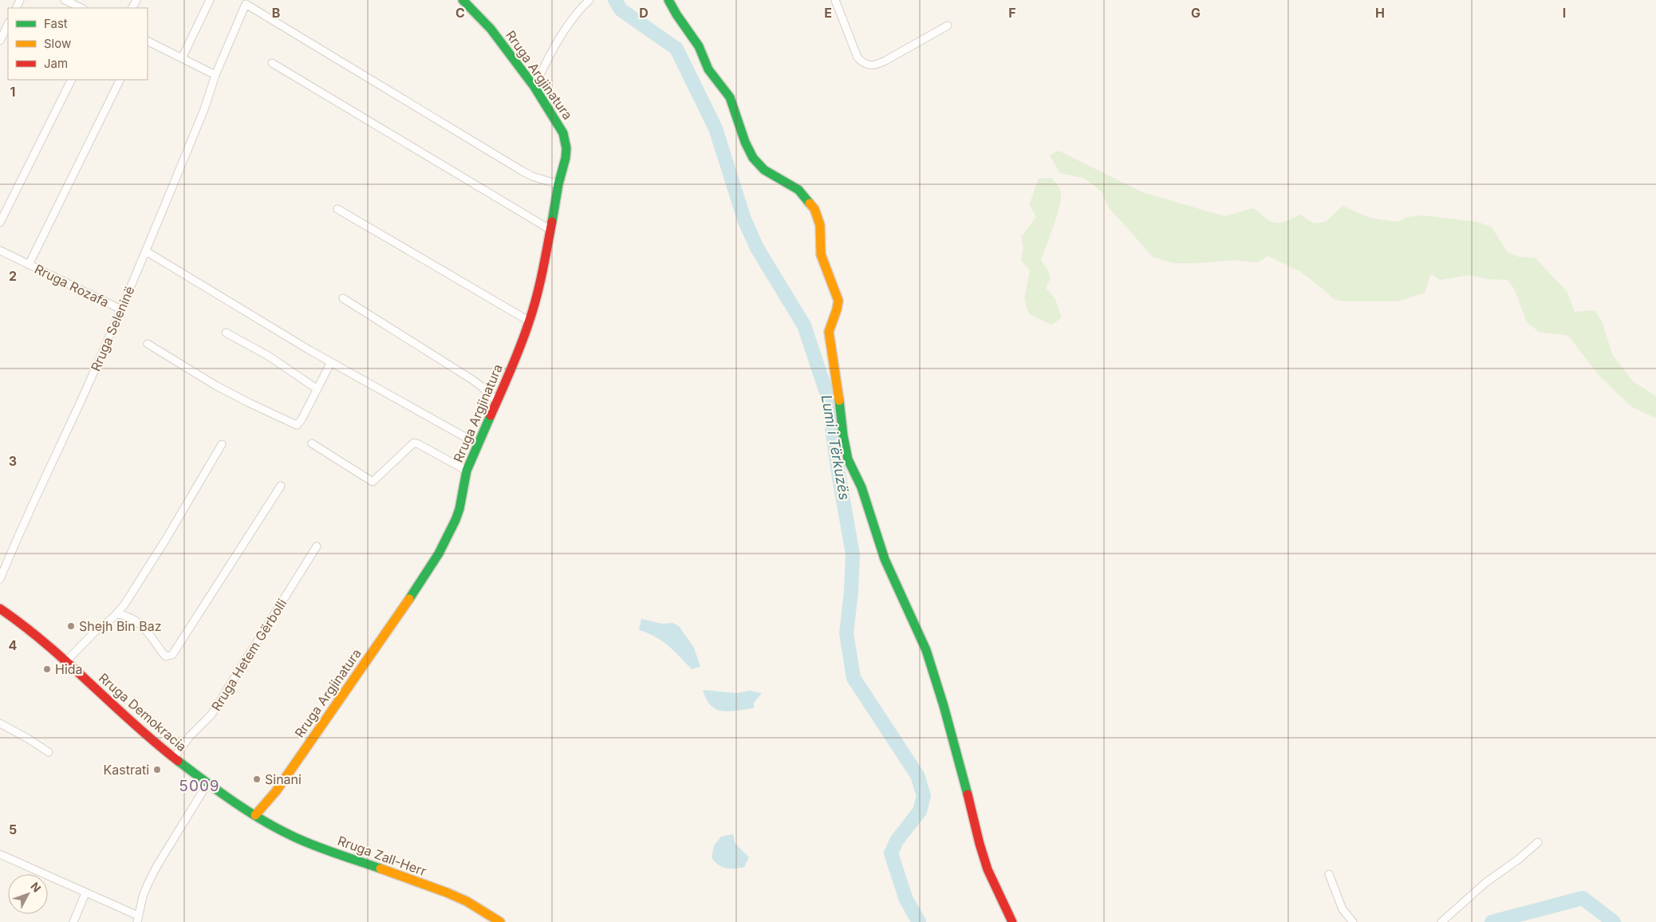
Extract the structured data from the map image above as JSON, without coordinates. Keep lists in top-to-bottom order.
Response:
{
  "streets": {
    "street": [
      "Rruga Argjinatura",
      "Rruga Rozafa",
      "Rruga Seleninë",
      "Rruga Hetem Gërbolli",
      "Rruga Demokracia",
      "Rruga Zall-Herr"
    ]
  },
  "crossings": [
    ["Rruga Argjinatura", "Rruga Seleninë"],
    ["Rruga Argjinatura", "Rruga Demokracia"],
    ["Rruga Argjinatura", "Rruga Zall-Herr"],
    ["Rruga Rozafa", "Rruga Seleninë"],
    ["Rruga Hetem Gërbolli", "Rruga Demokracia"],
    ["Rruga Demokracia", "Rruga Zall-Herr"]
  ],
  "districts": ["5009"],
  "water": ["Lumi i Tërkuzës"],
  "places": [
    "Shejh Bin Baz",
    "Hida",
    "Kastrati",
    "Sinani"
  ],
  "legend": ["Fast", "Slow", "Jam"],
  "north": "top right",
  "grid": {
    "columns": [
      "B",
      "C",
      "D",
      "E",
      "F",
      "G",
      "H",
      "I"
    ],
    "rows": [
      "1",
      "2",
      "3",
      "4",
      "5"
    ]
  }
}
